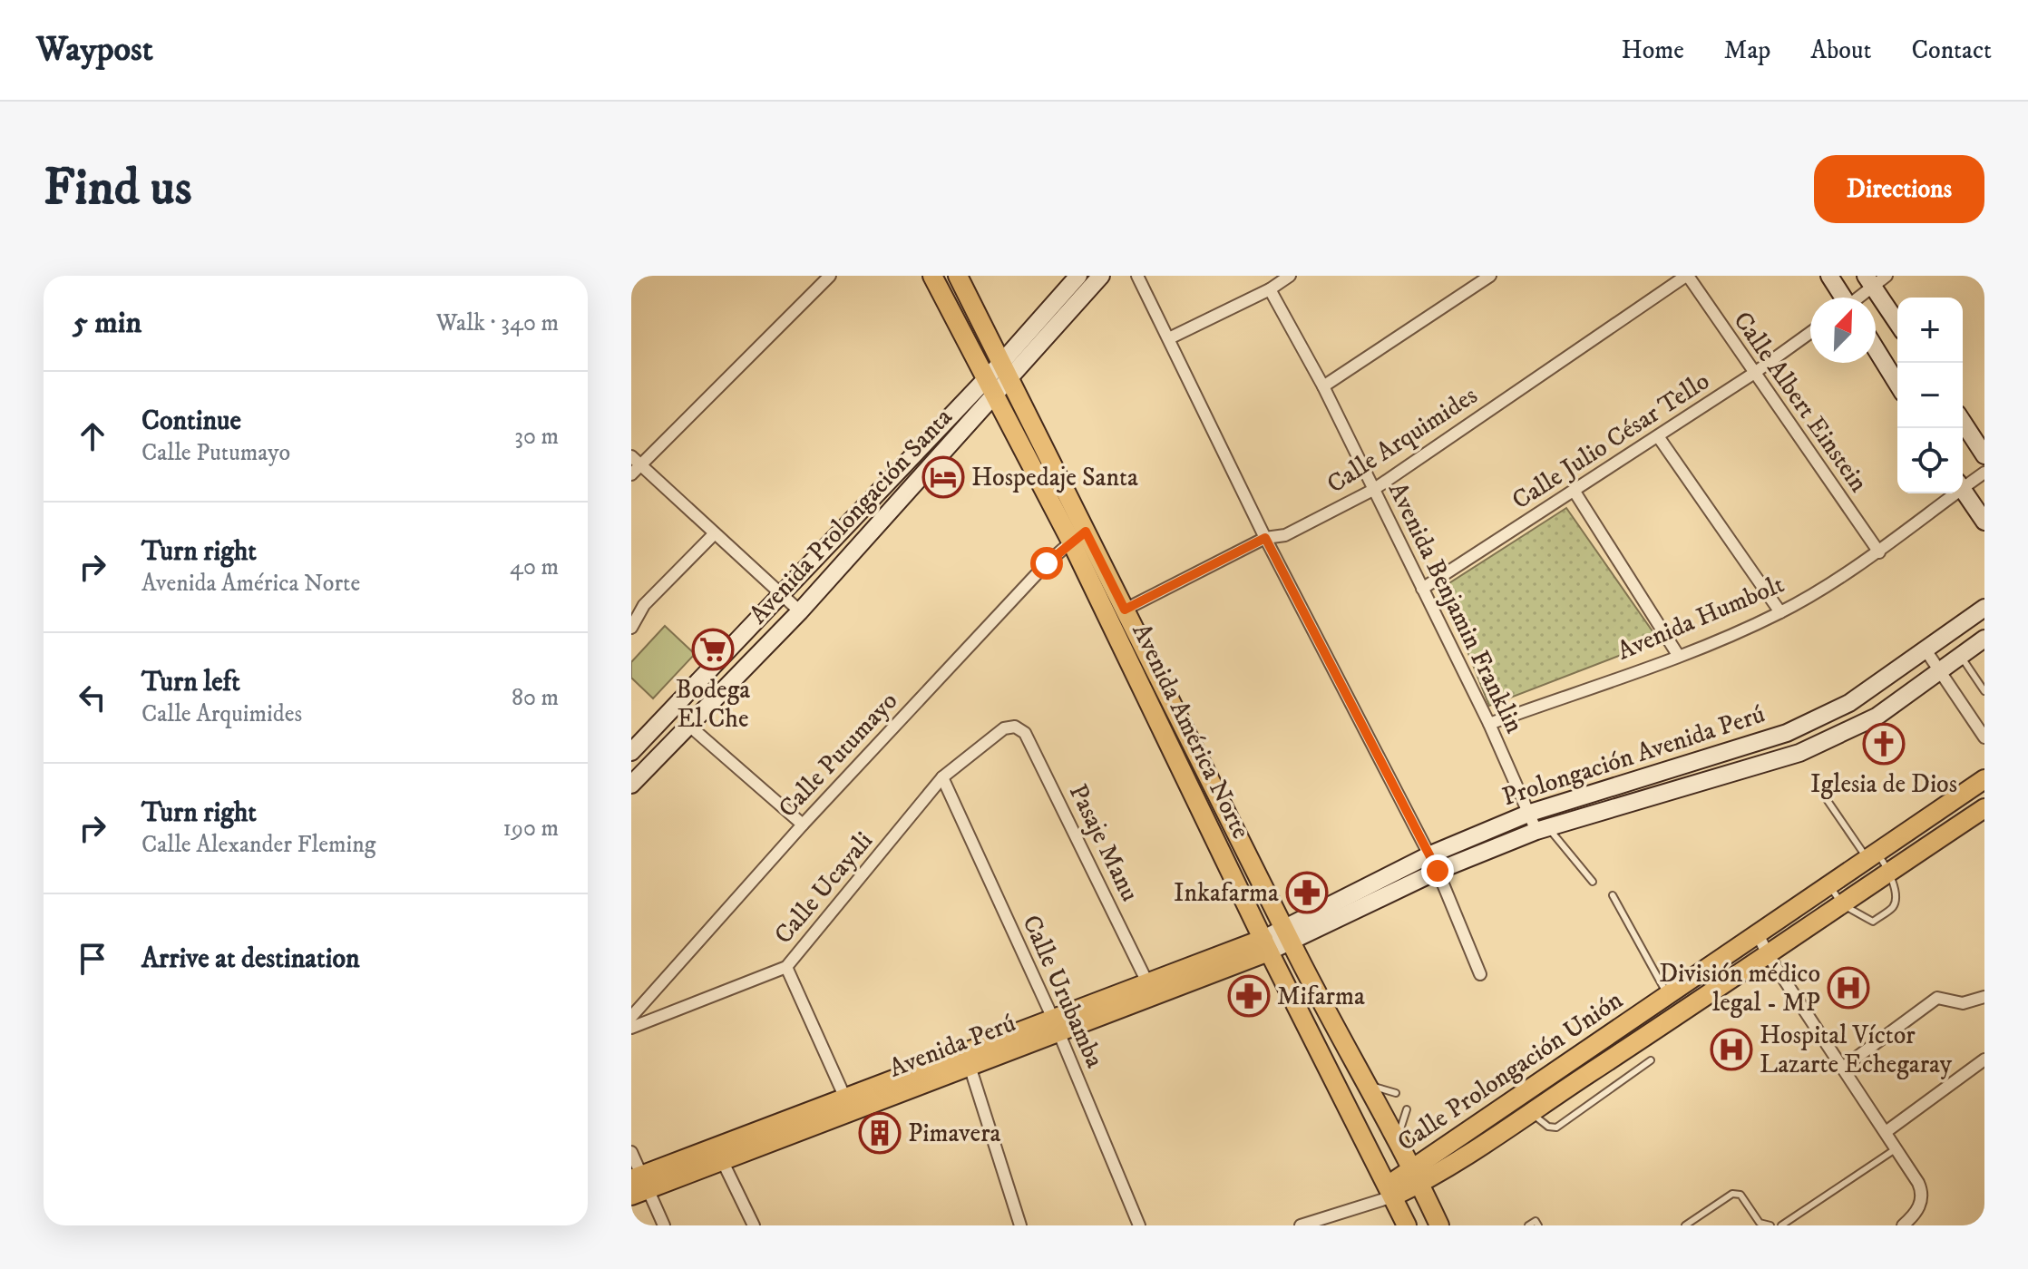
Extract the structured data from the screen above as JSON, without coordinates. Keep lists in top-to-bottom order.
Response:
{
  "streets": {
    "main road": ["Avenida América Norte", "Avenida Perú", "Calle Prolongación Unión"],
    "street": [
      "Calle Albert Einstein",
      "Calle Arquimides",
      "Calle Julio César Tello",
      "Avenida Prolongación Santa",
      "Avenida Benjamin Franklin",
      "Avenida Humbolt",
      "Calle Putumayo",
      "Prolongación Avenida Perú",
      "Pasaje Manu",
      "Calle Ucayali",
      "Calle Urubamba"
    ]
  },
  "crossings": [
    ["Calle Albert Einstein", "Calle Arquimides"],
    ["Calle Albert Einstein", "Calle Julio César Tello"],
    ["Calle Albert Einstein", "Avenida Humbolt"],
    ["Calle Arquimides", "Avenida Benjamin Franklin"],
    ["Calle Arquimides", "Avenida América Norte"],
    ["Calle Julio César Tello", "Avenida Benjamin Franklin"],
    ["Avenida Prolongación Santa", "Avenida América Norte"],
    ["Avenida Benjamin Franklin", "Avenida Humbolt"],
    ["Avenida Benjamin Franklin", "Prolongación Avenida Perú"],
    ["Avenida América Norte", "Calle Putumayo"],
    ["Avenida América Norte", "Prolongación Avenida Perú"],
    ["Avenida América Norte", "Avenida Perú"],
    ["Avenida América Norte", "Calle Prolongación Unión"],
    ["Prolongación Avenida Perú", "Avenida Perú"],
    ["Pasaje Manu", "Calle Ucayali"],
    ["Pasaje Manu", "Avenida Perú"],
    ["Calle Ucayali", "Calle Urubamba"],
    ["Calle Urubamba", "Avenida Perú"]
  ],
  "places": {
    "hotel": ["Hospedaje Santa"],
    "supermarket": ["Bodega El Che"],
    "church": ["Iglesia de Dios"],
    "pharmacy": ["Inkafarma", "Mifarma"],
    "hospital": ["División médico legal - MP", "Hospital Víctor Lazarte Echegaray"],
    "building": ["Pimavera"]
  },
  "north": "top right",
  "page": {
    "header": "Waypost",
    "nav": [
      "Home",
      "Map",
      "About",
      "Contact"
    ],
    "buttons": "Directions",
    "title": "Find us",
    "heading": ["5 min", "Walk · 340 m"],
    "map_buttons": ["+", "−"],
    "list": [
      ["Continue", "Calle Putumayo", "30 m"],
      ["Turn right", "Avenida América Norte", "40 m"],
      ["Turn left", "Calle Arquimides", "80 m"],
      ["Turn right", "Calle Alexander Fleming", "190 m"],
      "Arrive at destination"
    ]
  }
}
